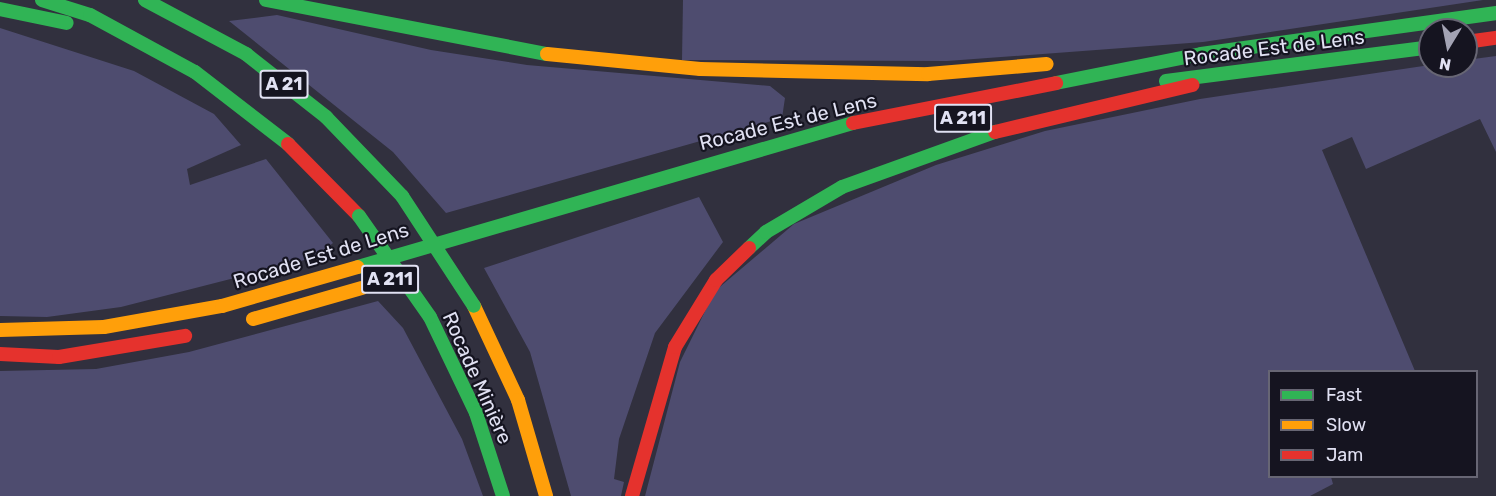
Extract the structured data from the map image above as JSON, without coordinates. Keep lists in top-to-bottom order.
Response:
{
  "streets": {
    "highway": [
      "Rocade Est de Lens",
      "A 21",
      "A 211",
      "Rocade Minière"
    ]
  },
  "legend": ["Fast", "Slow", "Jam"],
  "north": "bottom"
}
